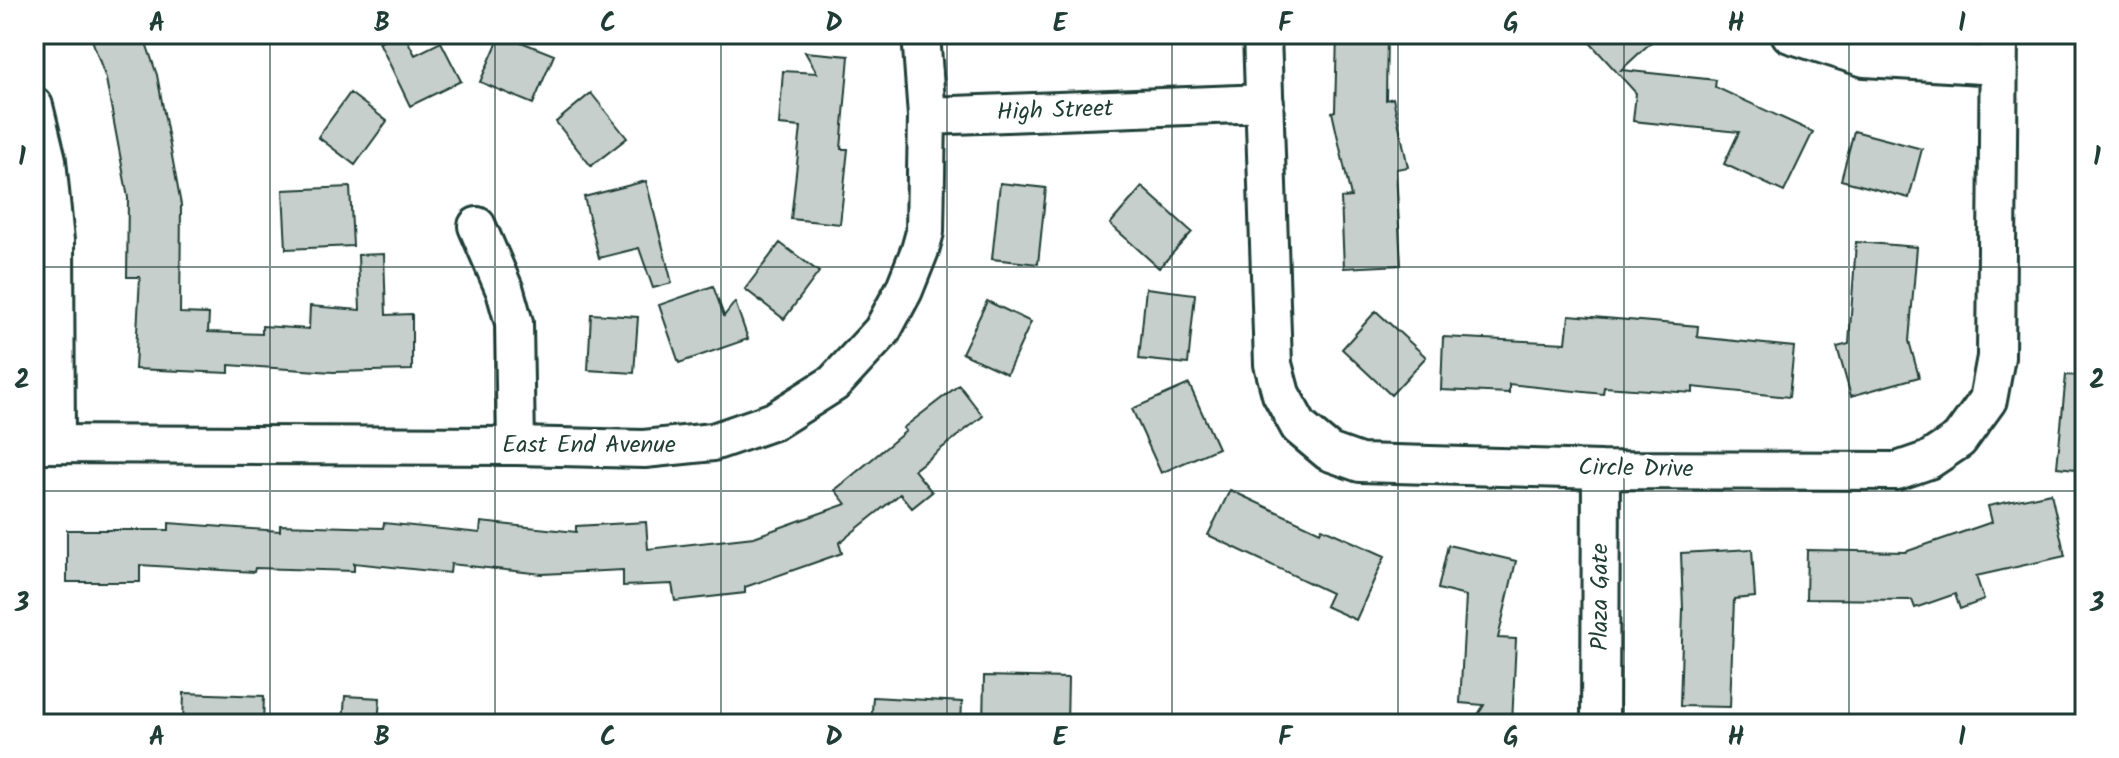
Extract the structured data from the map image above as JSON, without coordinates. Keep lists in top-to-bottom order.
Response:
{
  "streets": {
    "street": [
      "High Street",
      "East End Avenue",
      "Circle Drive",
      "Plaza Gate"
    ]
  },
  "crossings": [
    ["High Street", "East End Avenue"],
    ["High Street", "Circle Drive"],
    ["Circle Drive", "Plaza Gate"]
  ],
  "grid": {
    "columns": [
      "A",
      "B",
      "C",
      "D",
      "E",
      "F",
      "G",
      "H",
      "I"
    ],
    "rows": ["1", "2", "3"]
  }
}
